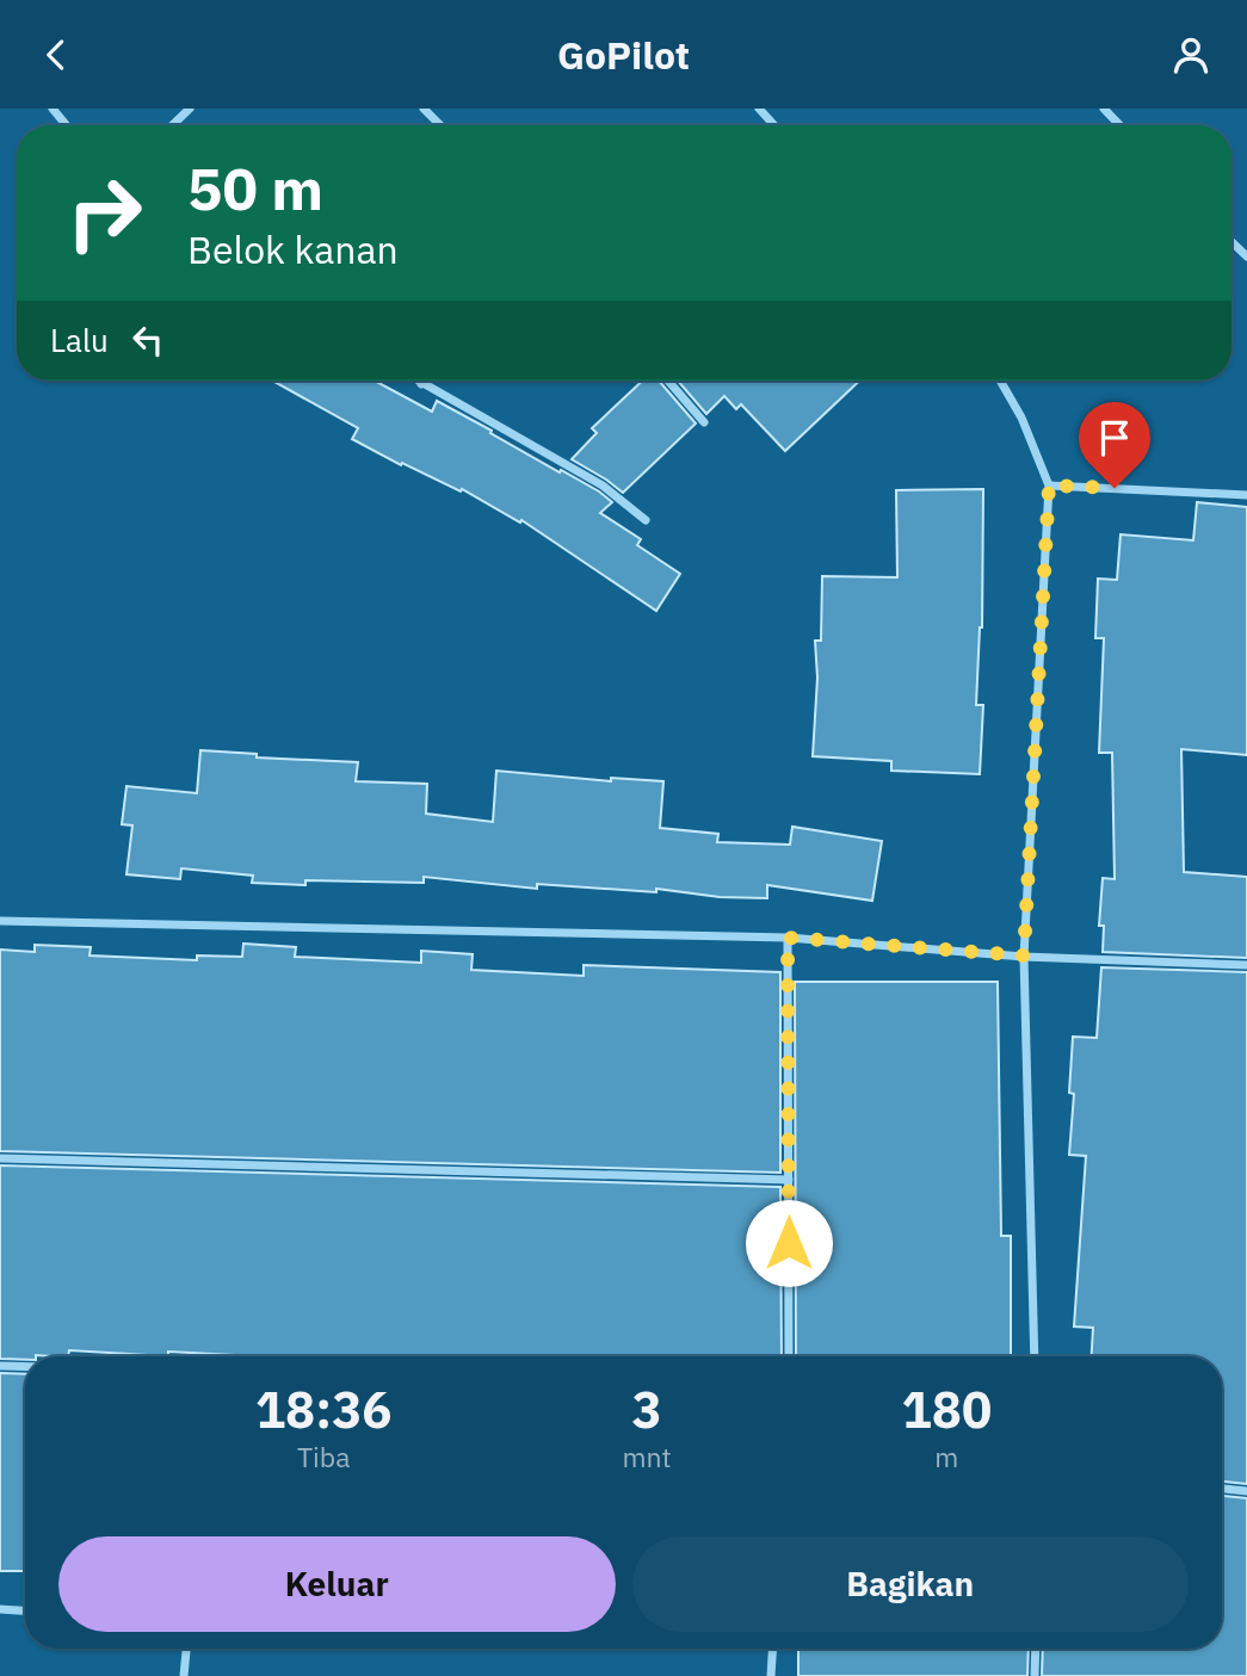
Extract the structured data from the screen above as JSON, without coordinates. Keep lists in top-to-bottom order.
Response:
{
  "page": {
    "header": "GoPilot",
    "turn": ["50 m", "Belok kanan"],
    "then": "Lalu",
    "eta": [
      "18:36",
      "Tiba",
      "3",
      "mnt",
      "180",
      "m"
    ],
    "buttons": ["Keluar", "Bagikan"]
  }
}
